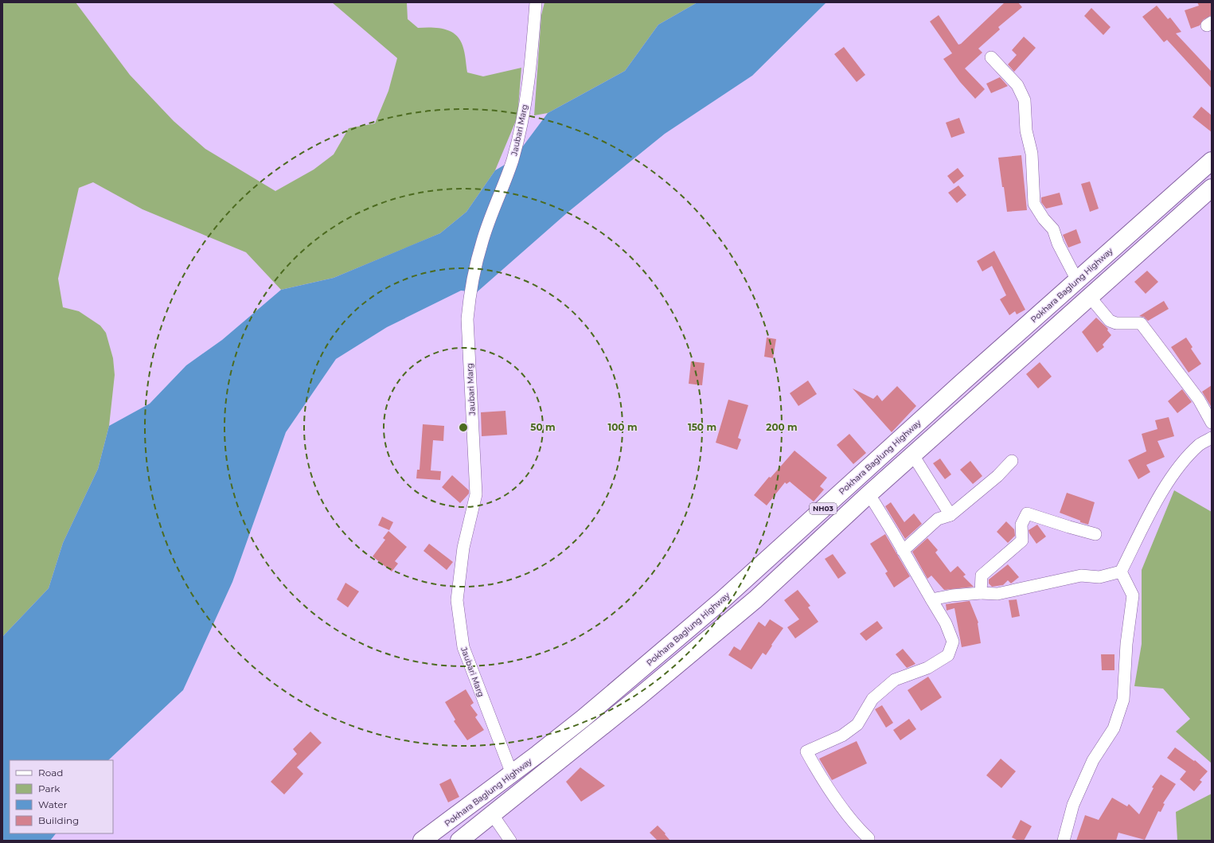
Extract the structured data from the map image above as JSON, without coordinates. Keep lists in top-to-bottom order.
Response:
{
  "streets": {
    "highway": ["Pokhara Baglung Highway", "NH03"],
    "street": ["Jaubari Marg"]
  },
  "crossings": [
    ["Jaubari Marg", "Pokhara Baglung Highway"]
  ],
  "legend": [
    "Road",
    "Park",
    "Water",
    "Building"
  ],
  "rings": [
    "50 m",
    "100 m",
    "150 m",
    "200 m"
  ]
}
